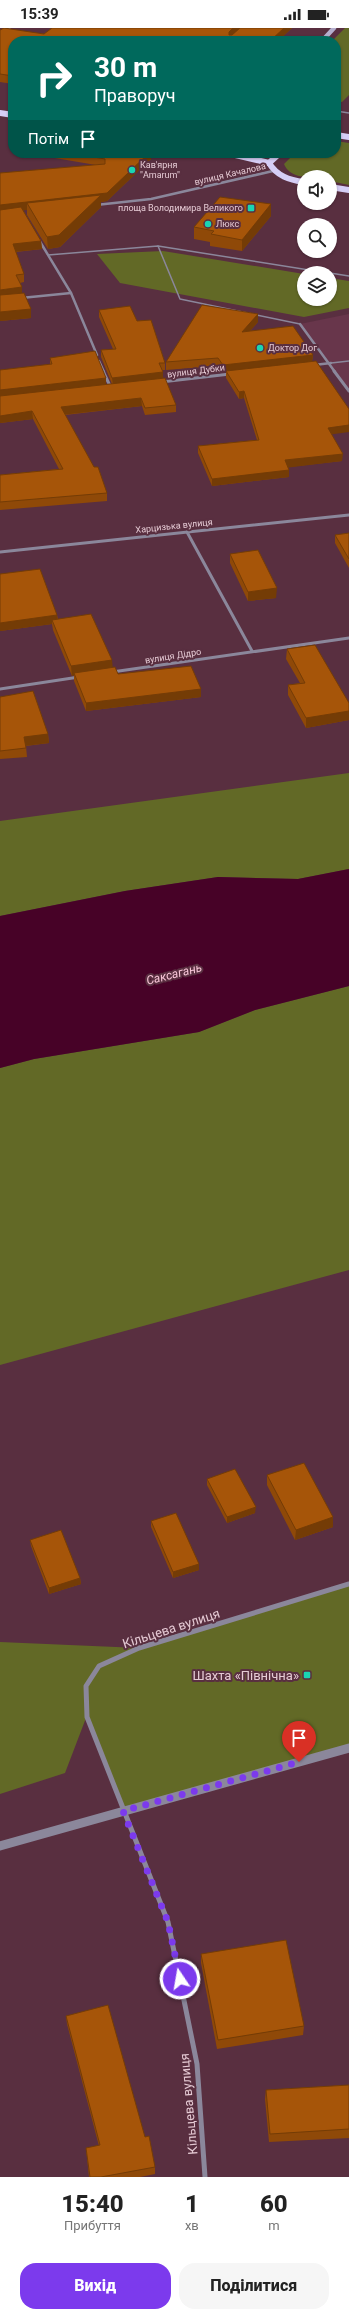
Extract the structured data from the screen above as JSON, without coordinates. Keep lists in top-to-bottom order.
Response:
{
  "streets": {
    "street": [
      "вулиця Качалова",
      "вулиця Дубки",
      "Харцизька вулиця",
      "вулиця Дідро",
      "Кільцева вулиця"
    ]
  },
  "water": ["Саксагань"],
  "places": {
    "other": ["Кав'ярня \"Amarum\"", "Люкс", "Доктор Дог"],
    "transit": ["площа Володимира Великого", "Шахта «Північна»"]
  },
  "page": {
    "status": "15:39",
    "turn": ["30 m", "Праворуч"],
    "then": "Потім",
    "eta": [
      "15:40",
      "Прибуття",
      "1",
      "хв",
      "60",
      "m"
    ],
    "buttons": ["Вихід", "Поділитися"]
  }
}
